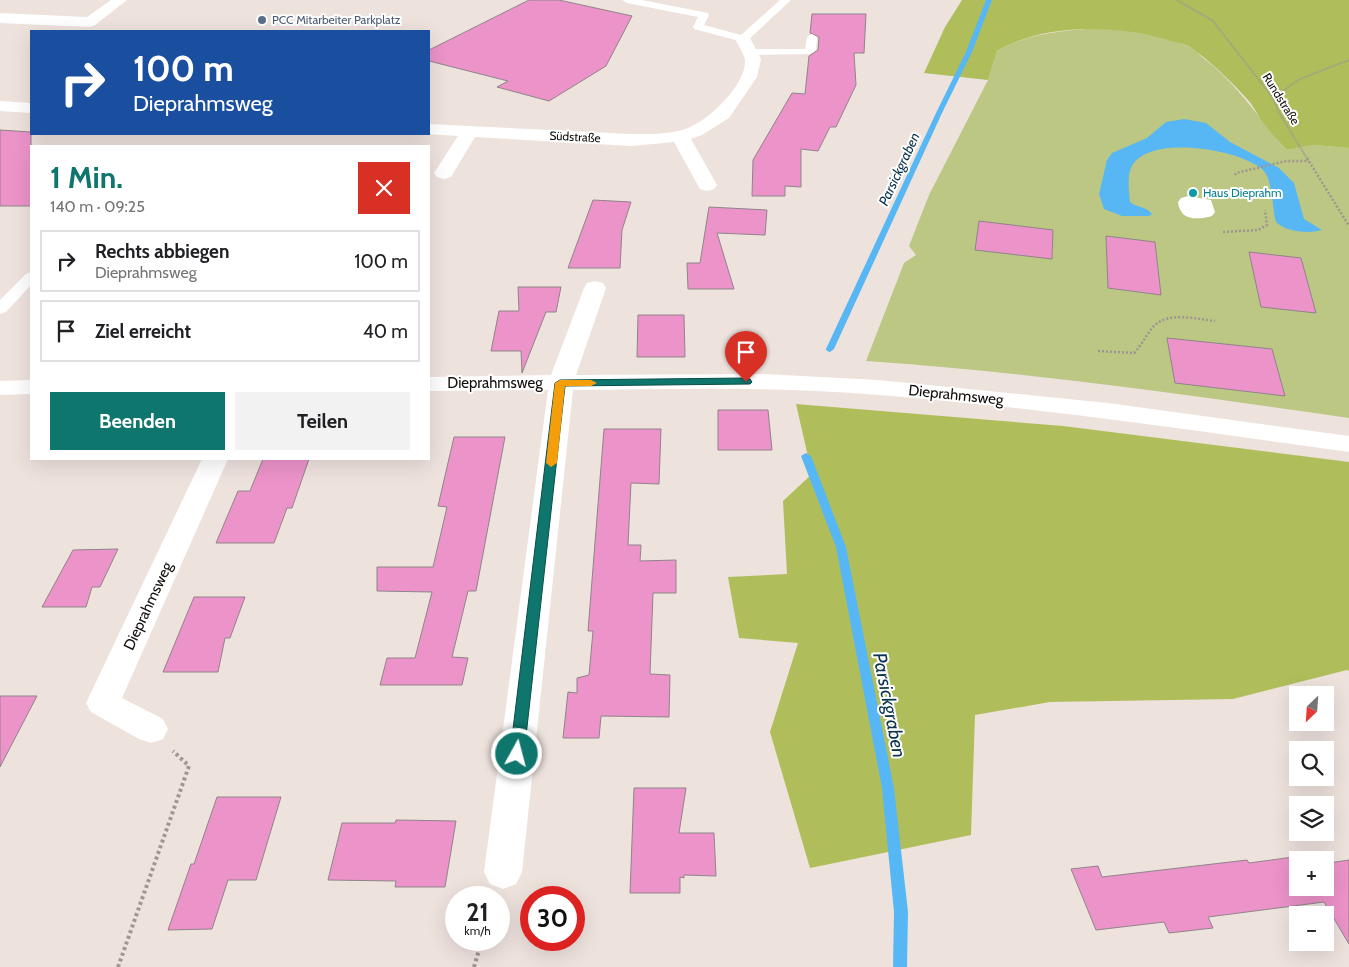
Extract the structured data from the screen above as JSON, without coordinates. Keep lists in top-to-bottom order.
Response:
{
  "streets": {
    "street": ["Südstraße", "Dieprahmsweg"],
    "path": ["Rundstraße"]
  },
  "water": ["Parsickgraben"],
  "places": ["PCC Mitarbeiter Parkplatz", "Haus Dieprahm"],
  "north": "bottom left",
  "page": {
    "turn": ["100 m", "Dieprahmsweg"],
    "heading": ["1 Min.", "140 m · 09:25"],
    "list": [
      {
        "name": "Rechts abbiegen",
        "note": "Dieprahmsweg",
        "value": "100 m"
      },
      {
        "name": "Ziel erreicht",
        "value": "40 m"
      }
    ],
    "buttons": ["Beenden", "Teilen"],
    "map_buttons": ["+", "−"],
    "speed": "21 km/h",
    "limit": "30"
  }
}
